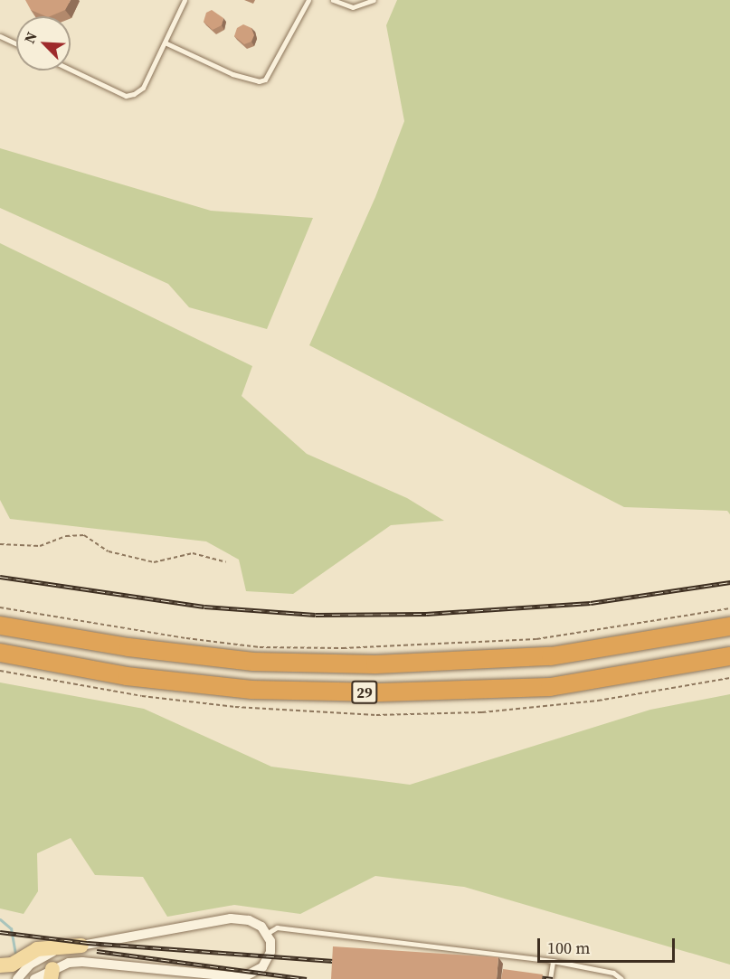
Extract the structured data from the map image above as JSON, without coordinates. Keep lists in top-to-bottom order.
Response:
{
  "streets": {
    "highway": ["29"]
  },
  "scale_bar": "100 m",
  "north": "top left"
}
